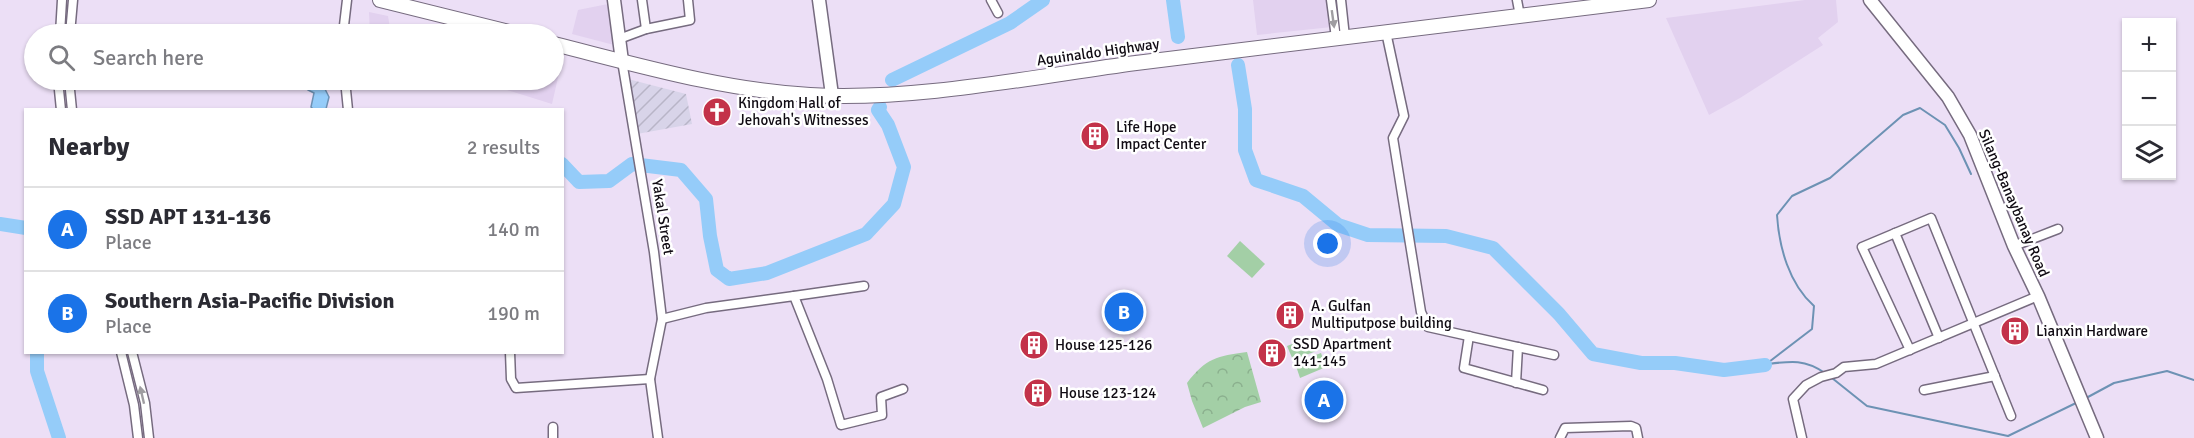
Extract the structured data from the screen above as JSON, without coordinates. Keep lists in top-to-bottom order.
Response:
{
  "streets": {
    "main road": ["Aguinaldo Highway", "Silang-Banaybanay Road", "Yakal Street"]
  },
  "crossings": [
    ["Aguinaldo Highway", "Yakal Street"]
  ],
  "places": {
    "church": ["Kingdom Hall of Jehovah's Witnesses"],
    "building": [
      "Life Hope Impact Center",
      "A. Gulfan Multiputpose building",
      "Lianxin Hardware",
      "House 125-126",
      "SSD Apartment 141-145",
      "House 123-124"
    ]
  },
  "page": {
    "map_buttons": ["+", "−"],
    "search": "Search here",
    "heading": ["Nearby", "2 results"],
    "list": [
      {
        "mark": "A",
        "name": "SSD APT 131-136",
        "note": "Place",
        "value": "140 m"
      },
      {
        "mark": "B",
        "name": "Southern Asia-Pacific Division",
        "note": "Place",
        "value": "190 m"
      }
    ],
    "pins": ["B", "A"]
  }
}
